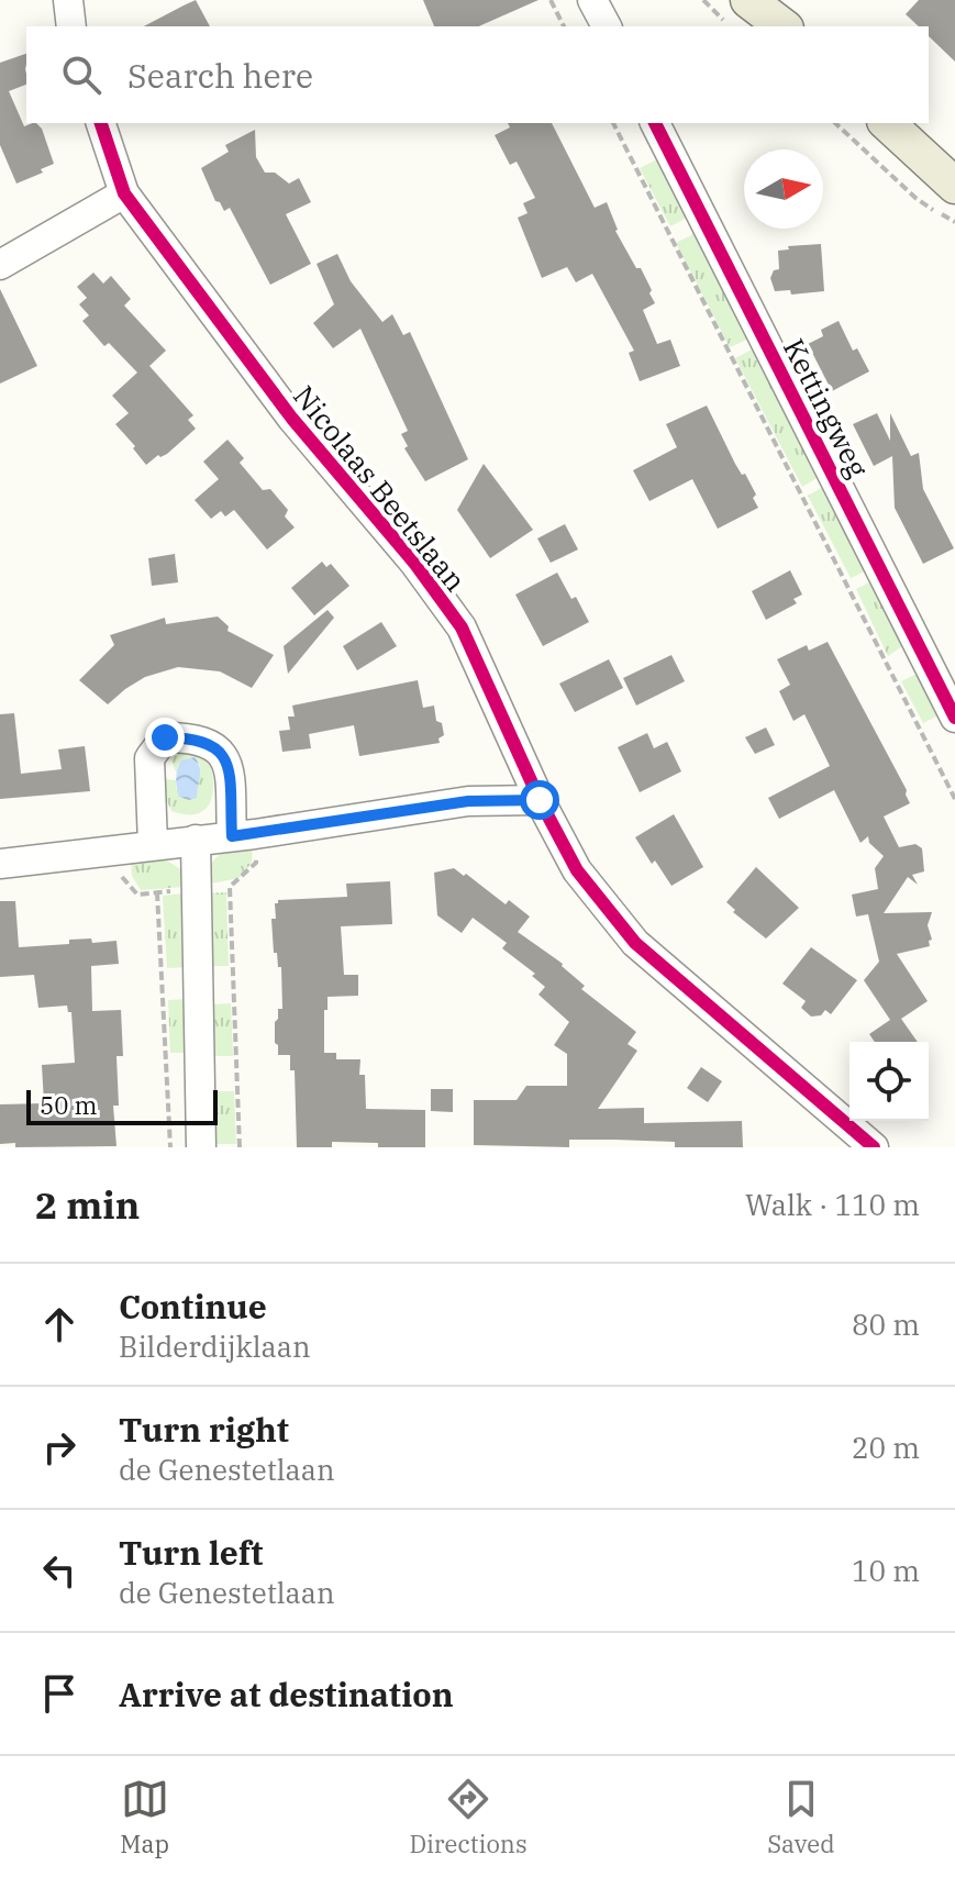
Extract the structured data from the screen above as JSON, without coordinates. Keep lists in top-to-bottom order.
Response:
{
  "streets": {
    "street": ["Kettingweg", "Nicolaas Beetslaan"]
  },
  "scale_bar": "50 m",
  "north": "right",
  "page": {
    "search": "Search here",
    "scale": "50 m",
    "heading": ["2 min", "Walk · 110 m"],
    "list": [
      ["Continue", "Bilderdijklaan", "80 m"],
      ["Turn right", "de Genestetlaan", "20 m"],
      ["Turn left", "de Genestetlaan", "10 m"],
      "Arrive at destination"
    ],
    "nav": ["Map", "Directions", "Saved"]
  }
}
